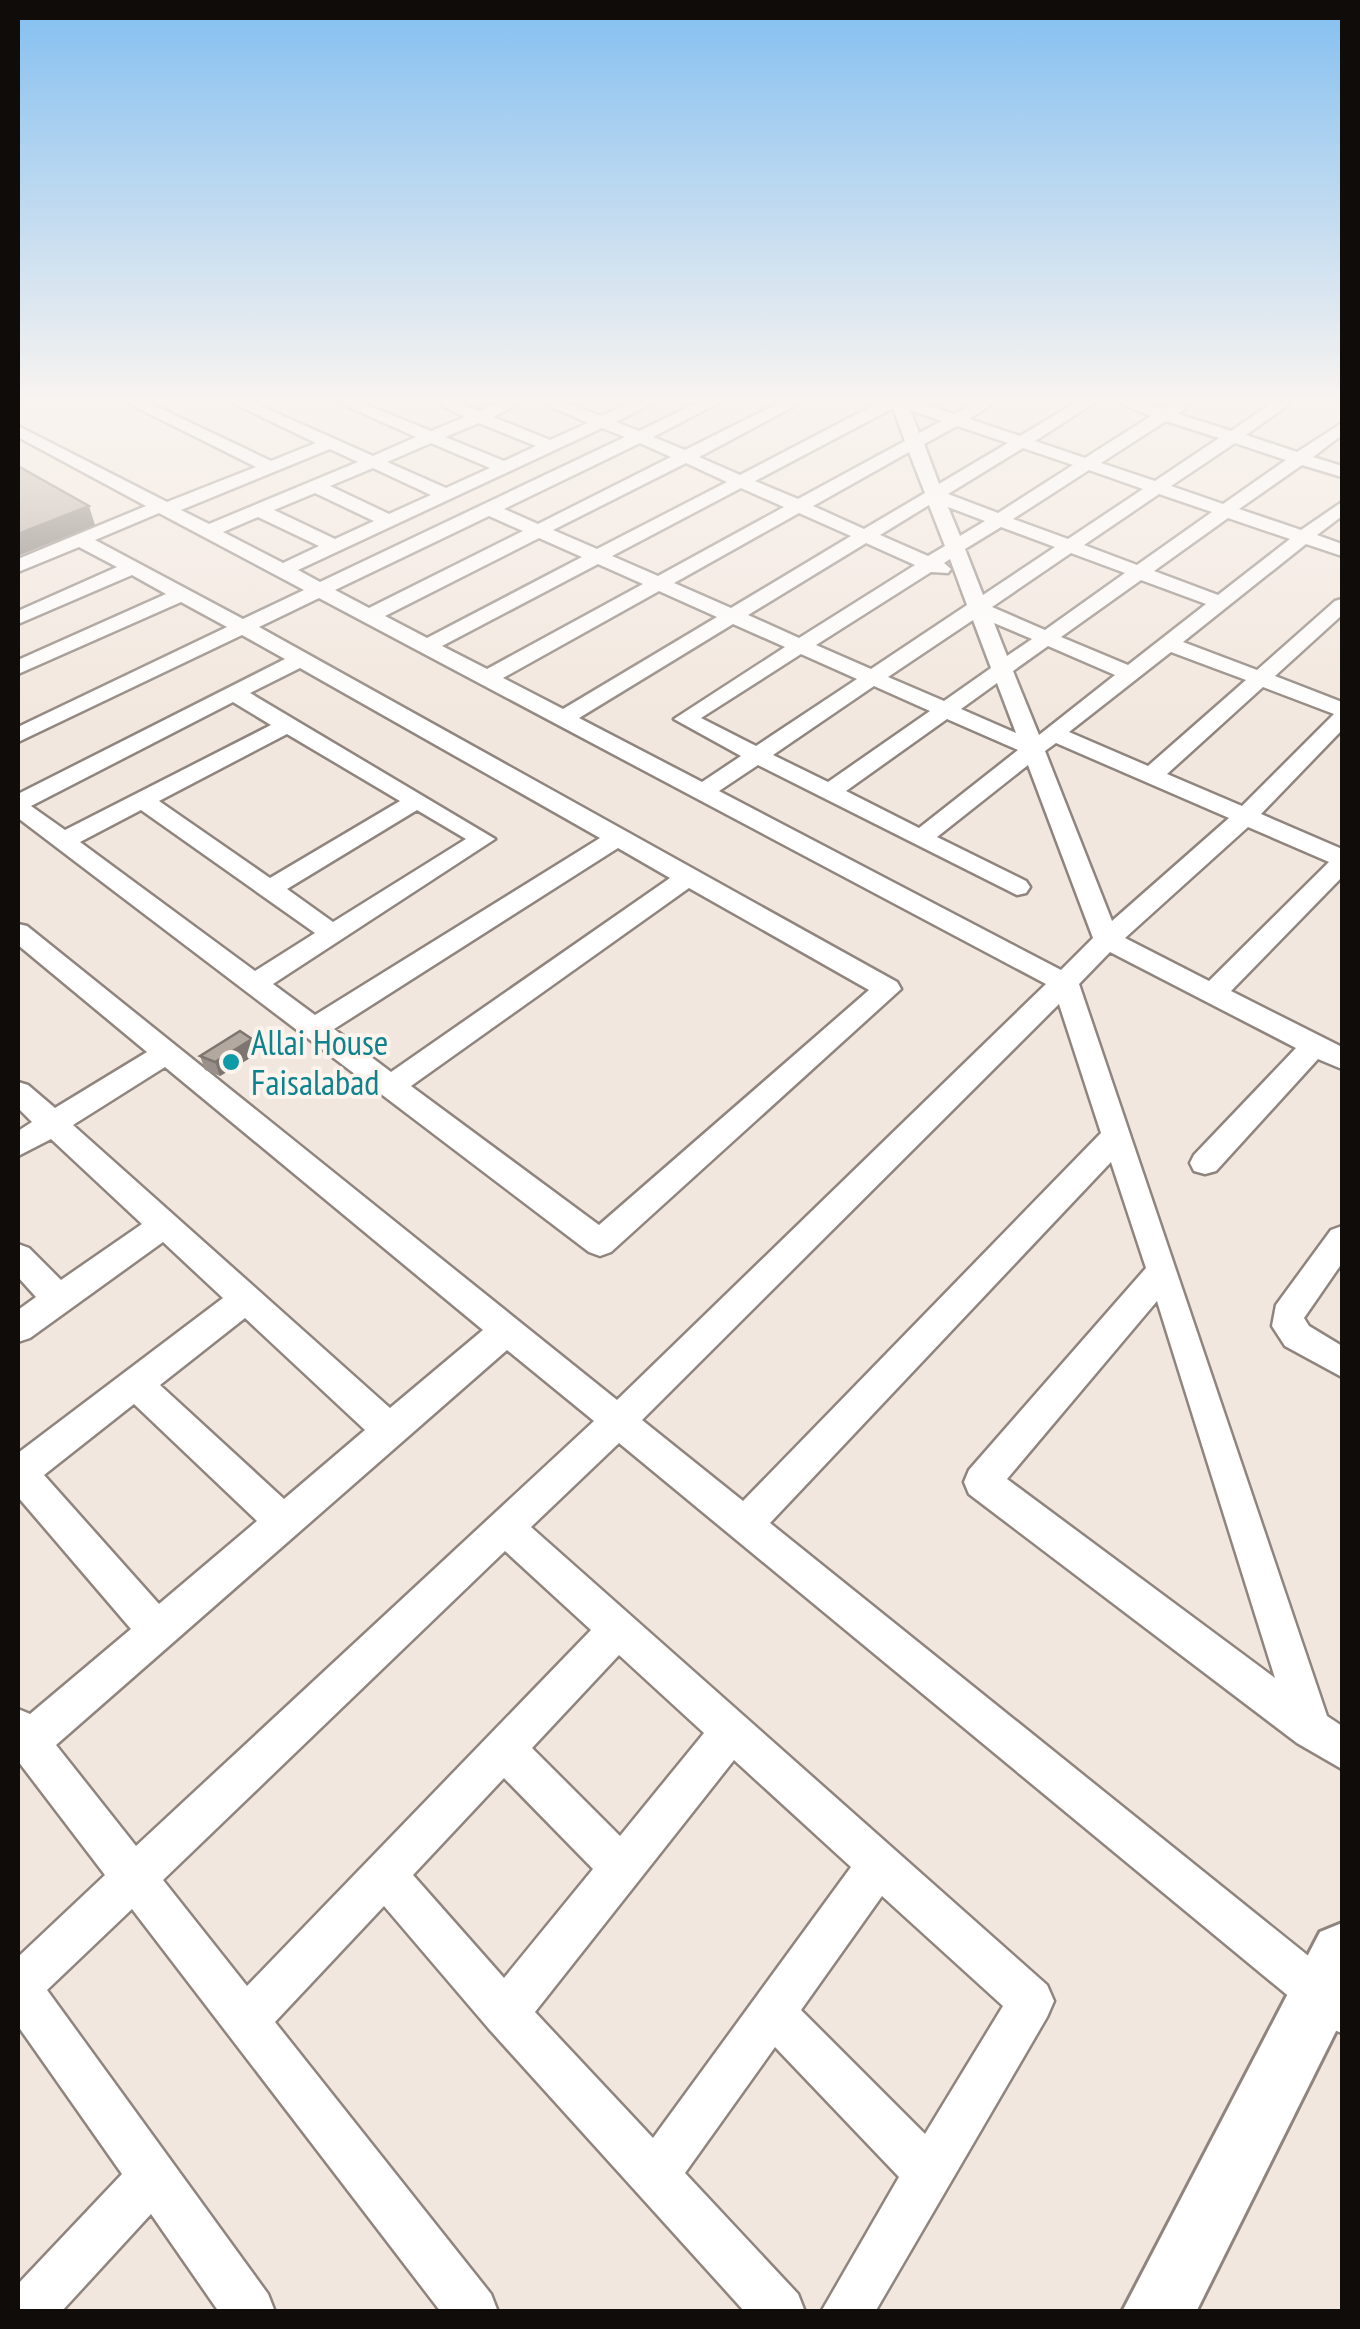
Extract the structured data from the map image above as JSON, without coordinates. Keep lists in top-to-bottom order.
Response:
{
  "places": ["Allai House Faisalabad"]
}
